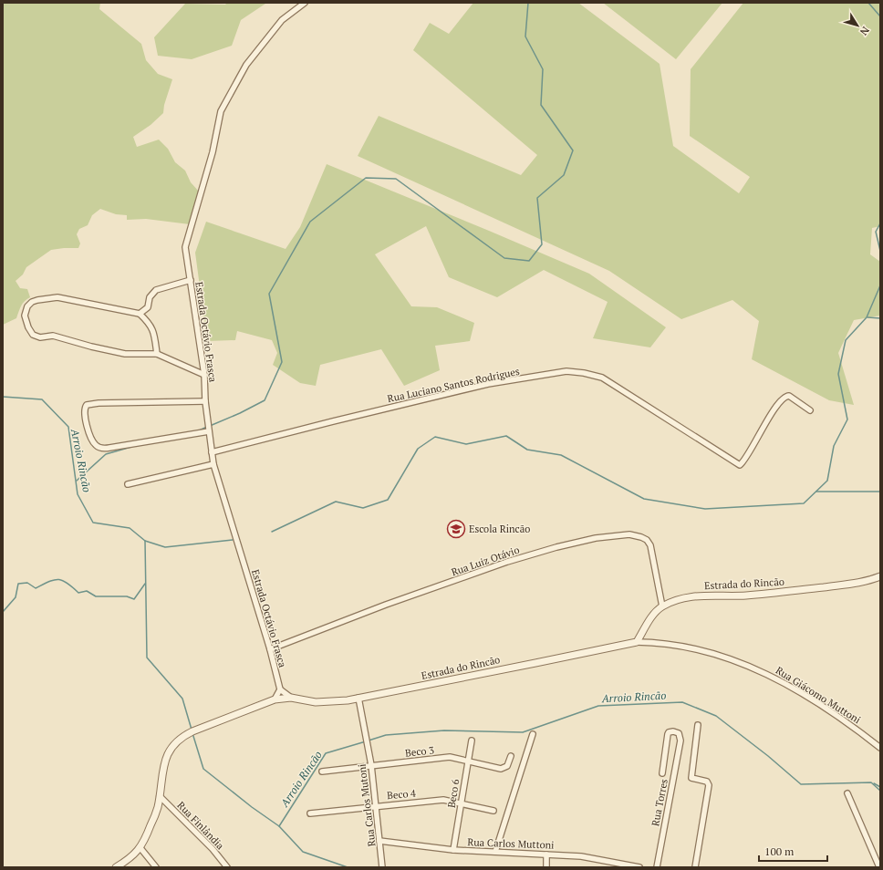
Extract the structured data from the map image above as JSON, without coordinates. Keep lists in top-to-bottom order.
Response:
{
  "streets": {
    "street": [
      "Estrada Octávio Frasca",
      "Rua Luciano Santos Rodrigues",
      "Rua Luiz Otávio",
      "Estrada do Rincão",
      "Rua Giácomo Muttoni",
      "Beco 3",
      "Beco 6",
      "Beco 4",
      "Rua Torres",
      "Rua Carlos Mutoni",
      "Rua Finlândia",
      "Rua Carlos Muttoni"
    ]
  },
  "crossings": [
    ["Estrada Octávio Frasca", "Rua Luciano Santos Rodrigues"],
    ["Estrada Octávio Frasca", "Rua Luiz Otávio"],
    ["Rua Luiz Otávio", "Estrada do Rincão"],
    ["Estrada do Rincão", "Rua Giácomo Muttoni"],
    ["Estrada do Rincão", "Rua Carlos Mutoni"],
    ["Estrada do Rincão", "Rua Finlândia"],
    ["Beco 3", "Beco 6"],
    ["Beco 3", "Rua Carlos Mutoni"],
    ["Beco 6", "Beco 4"],
    ["Beco 6", "Rua Carlos Muttoni"],
    ["Beco 4", "Rua Carlos Mutoni"],
    ["Rua Carlos Mutoni", "Rua Carlos Muttoni"]
  ],
  "water": ["Arroio Rincão"],
  "places": {
    "school or university": ["Escola Rincão"]
  },
  "scale_bar": "100 m",
  "north": "bottom right"
}
